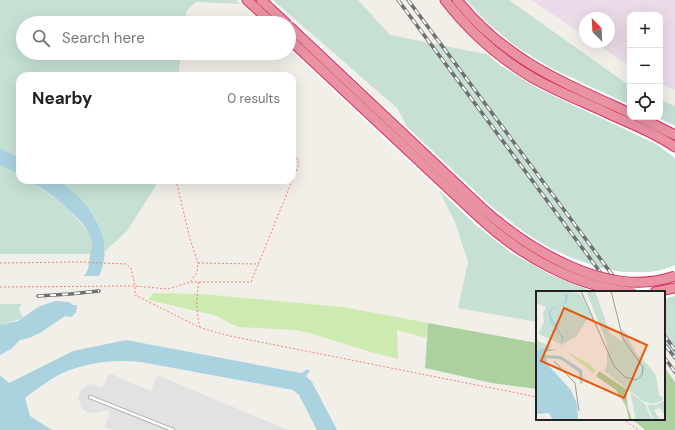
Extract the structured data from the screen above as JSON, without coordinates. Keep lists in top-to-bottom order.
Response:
{
  "north": "top left",
  "page": {
    "map_buttons": ["+", "−"],
    "search": "Search here",
    "heading": ["Nearby", "0 results"]
  }
}
